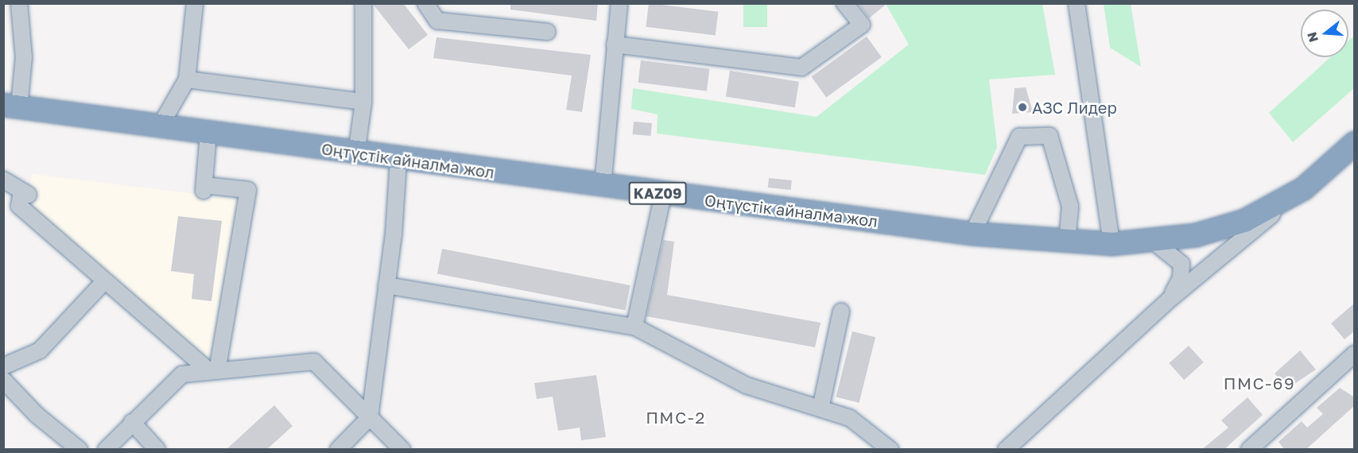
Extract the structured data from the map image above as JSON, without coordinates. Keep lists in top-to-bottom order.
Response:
{
  "streets": {
    "highway": ["Оңтүстік айналма жол", "KAZ09"]
  },
  "districts": ["ПМС-69", "ПМС-2"],
  "places": ["АЗС Лидер"],
  "north": "left"
}
